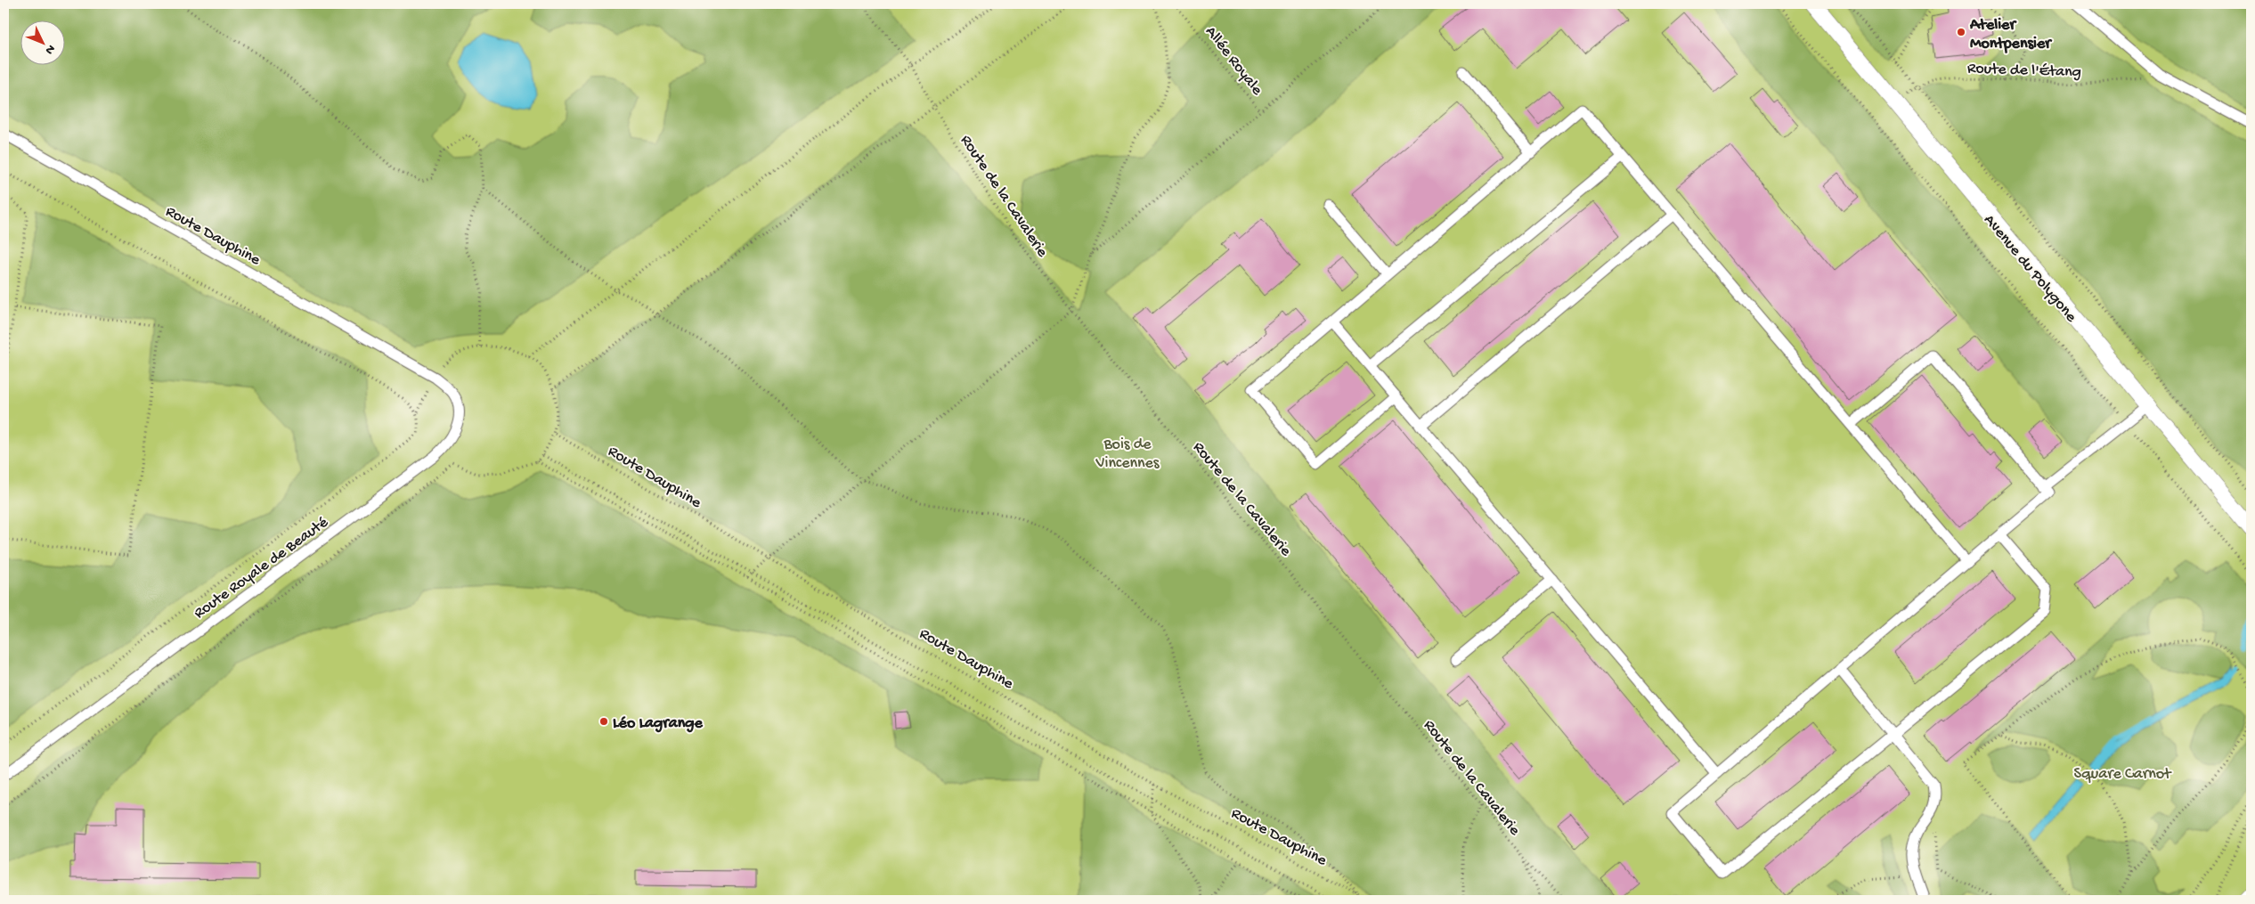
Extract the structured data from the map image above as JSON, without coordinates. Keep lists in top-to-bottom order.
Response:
{
  "streets": {
    "street": ["Avenue du Polygone"],
    "lane": ["Route Dauphine", "Route Royale de Beauté"],
    "path": ["Allée Royale", "Route de l'Étang", "Route de la Cavalerie"]
  },
  "crossings": [
    ["Route de l'Étang", "Avenue du Polygone"],
    ["Route Dauphine", "Route Royale de Beauté"]
  ],
  "parks": ["Bois de Vincennes", "Square Carnot"],
  "places": ["Atelier Montpensier", "Léo Lagrange"],
  "north": "bottom right"
}
